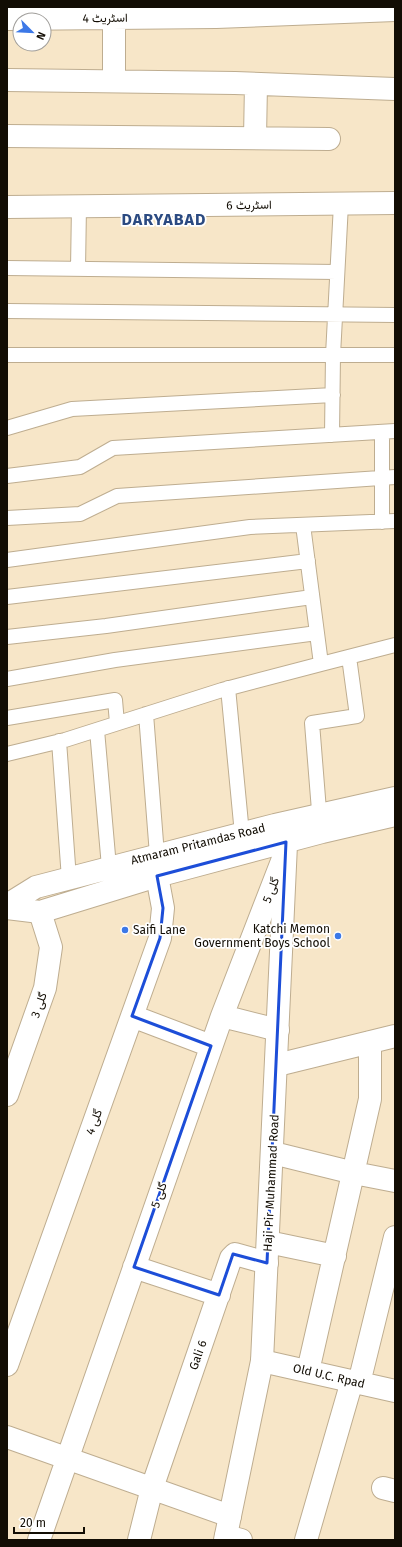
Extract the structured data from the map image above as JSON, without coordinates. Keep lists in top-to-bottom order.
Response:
{
  "streets": {
    "street": [
      "اسٹریٹ 4",
      "اسٹریٹ 6",
      "Atmaram Pritamdas Road",
      "گلی 5",
      "گلی 3",
      "گلی 4",
      "Haji Pir Muhammad Road",
      "Gali 6",
      "Old U.C. Rpad"
    ]
  },
  "crossings": [
    ["Atmaram Pritamdas Road", "گلی 5"],
    ["Atmaram Pritamdas Road", "گلی 3"],
    ["Atmaram Pritamdas Road", "گلی 4"],
    ["Atmaram Pritamdas Road", "Haji Pir Muhammad Road"],
    ["گلی 5", "Haji Pir Muhammad Road"],
    ["Haji Pir Muhammad Road", "Gali 6"],
    ["Haji Pir Muhammad Road", "Old U.C. Rpad"]
  ],
  "districts": ["DARYABAD"],
  "places": ["Saifi Lane", "Katchi Memon Government Boys School"],
  "scale_bar": "20 m",
  "north": "bottom right"
}
